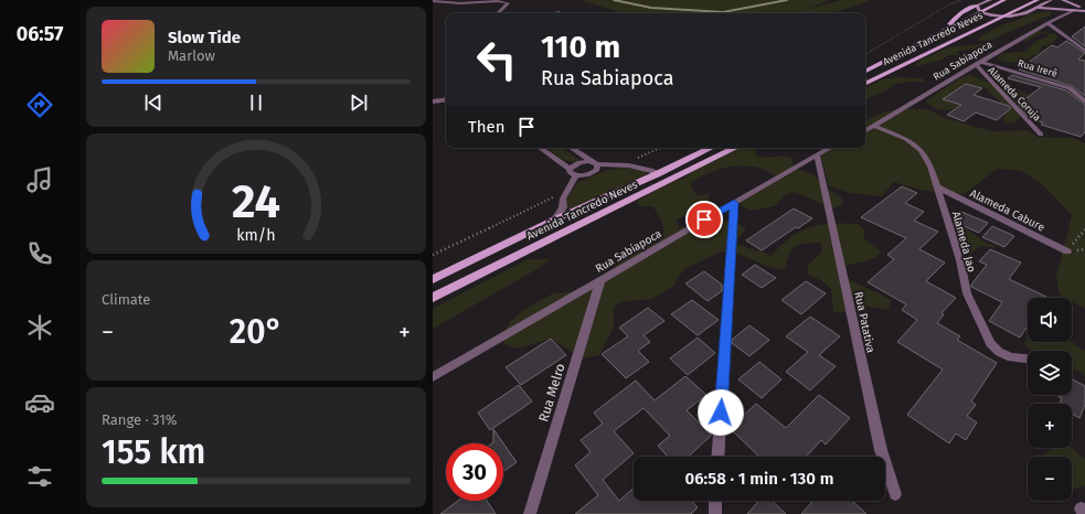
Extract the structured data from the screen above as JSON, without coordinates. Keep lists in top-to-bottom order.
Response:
{
  "streets": {
    "main road": ["Avenida Tancredo Neves"],
    "street": [
      "Rua Sabiapoca",
      "Rua Irerê",
      "Alameda Coruja",
      "Alameda Cabure",
      "Alameda Jao",
      "Rua Patativa",
      "Rua Melro"
    ]
  },
  "crossings": [
    ["Rua Sabiapoca", "Rua Irerê"],
    ["Rua Sabiapoca", "Alameda Coruja"],
    ["Rua Sabiapoca", "Alameda Jao"],
    ["Rua Sabiapoca", "Rua Patativa"],
    ["Rua Sabiapoca", "Rua Melro"],
    ["Rua Irerê", "Alameda Coruja"],
    ["Alameda Cabure", "Alameda Jao"]
  ],
  "page": {
    "tabs": "06:57",
    "turn": ["110 m", "Rua Sabiapoca"],
    "song": ["Slow Tide", "Marlow"],
    "then": "Then",
    "tile": [
      "Climate",
      ["Range · 31%", "155 km"]
    ],
    "map_buttons": ["+", "−"],
    "heat": ["−", "20°", "+"],
    "limit": "30",
    "trip": "06:58 · 1 min · 130 m",
    "gauge": ["24", "km/h"]
  }
}
